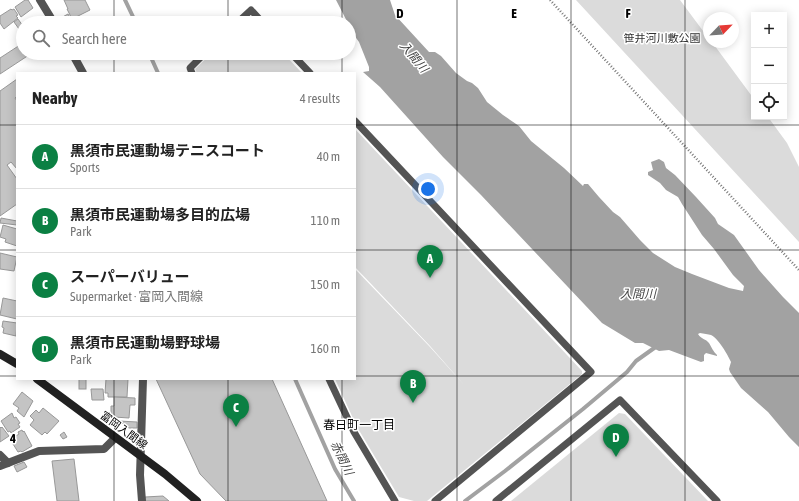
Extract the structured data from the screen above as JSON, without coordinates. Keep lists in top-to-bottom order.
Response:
{
  "streets": {
    "main road": ["富岡入間線"]
  },
  "districts": ["春日町一丁目"],
  "water": ["入間川", "赤間川"],
  "parks": ["笹井河川敷公園"],
  "north": "top right",
  "page": {
    "map_buttons": ["+", "−"],
    "search": "Search here",
    "heading": ["Nearby", "4 results"],
    "list": [
      {
        "mark": "A",
        "name": "黒須市民運動場テニスコート",
        "note": "Sports",
        "value": "40 m"
      },
      {
        "mark": "B",
        "name": "黒須市民運動場多目的広場",
        "note": "Park",
        "value": "110 m"
      },
      {
        "mark": "C",
        "name": "スーパーバリュー",
        "note": "Supermarket · 富岡入間線",
        "value": "150 m"
      },
      {
        "mark": "D",
        "name": "黒須市民運動場野球場",
        "note": "Park",
        "value": "160 m"
      }
    ],
    "pins": [
      "A",
      "B",
      "C",
      "D"
    ]
  },
  "grid": {
    "columns": ["D", "E", "F"],
    "rows": ["4"]
  }
}
